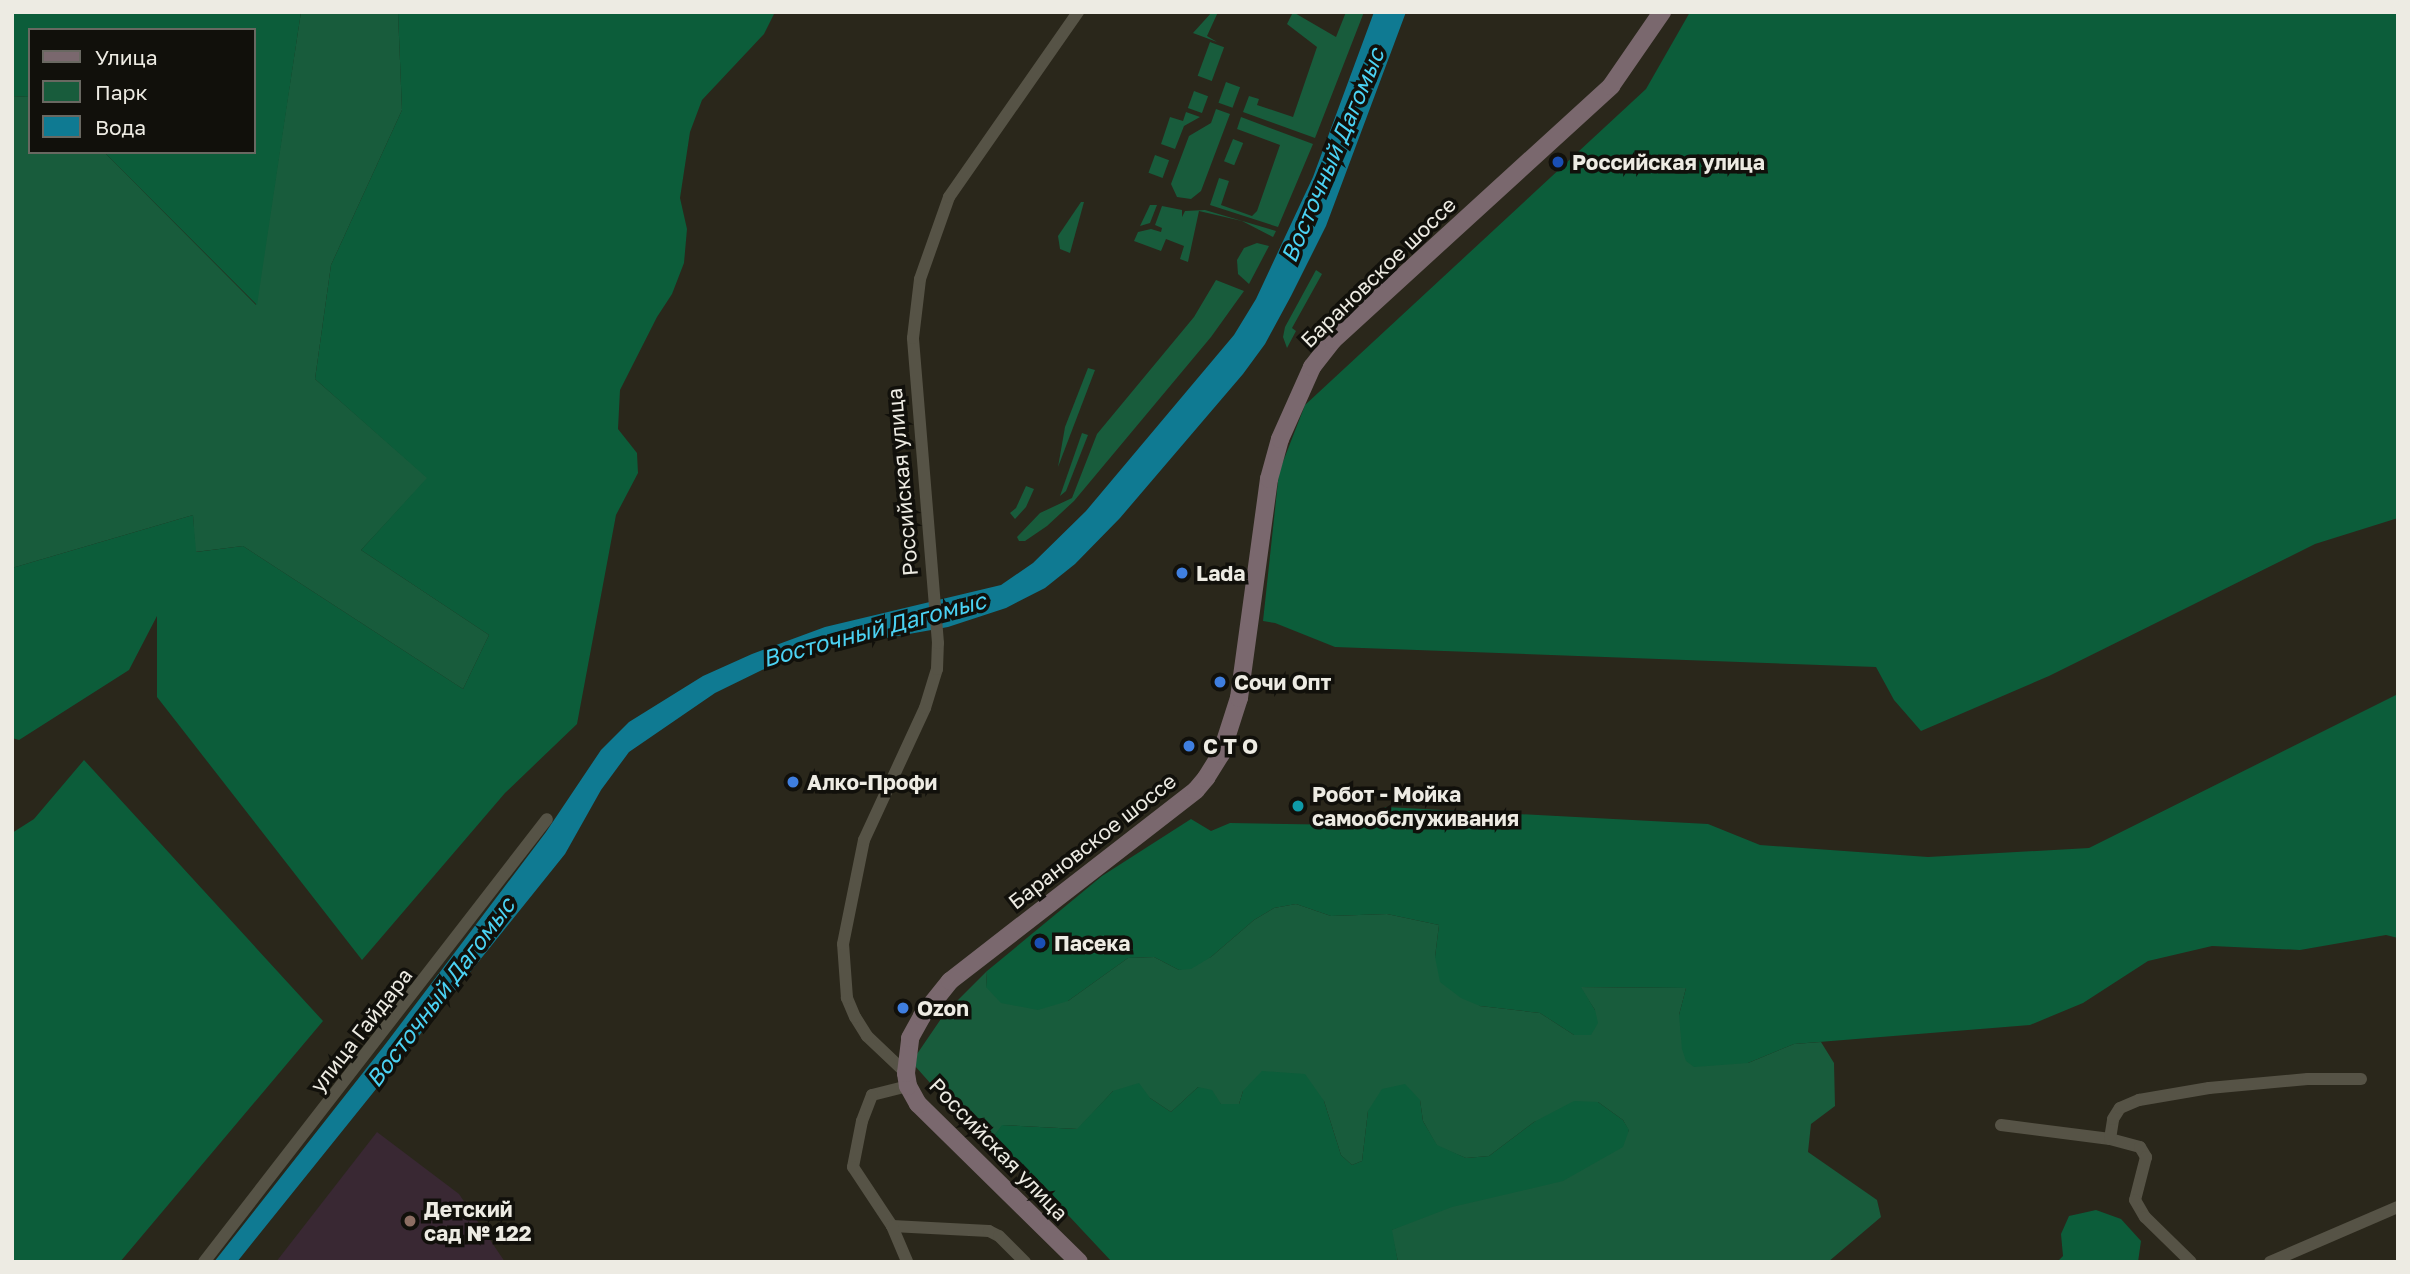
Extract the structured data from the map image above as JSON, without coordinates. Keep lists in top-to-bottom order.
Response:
{
  "streets": {
    "main road": ["Барановское шоссе", "Российская улица"],
    "street": ["улица Гайдара"]
  },
  "crossings": [
    ["Барановское шоссе", "Российская улица"]
  ],
  "water": ["Восточный Дагомыс"],
  "places": [
    "Российская улица",
    "Lada",
    "Сочи Опт",
    "С Т О",
    "Алко-Профи",
    "Робот - Мойка самообслуживания",
    "Пасека",
    "Ozon",
    "Детский сад № 122"
  ],
  "legend": ["Улица", "Парк", "Вода"]
}
